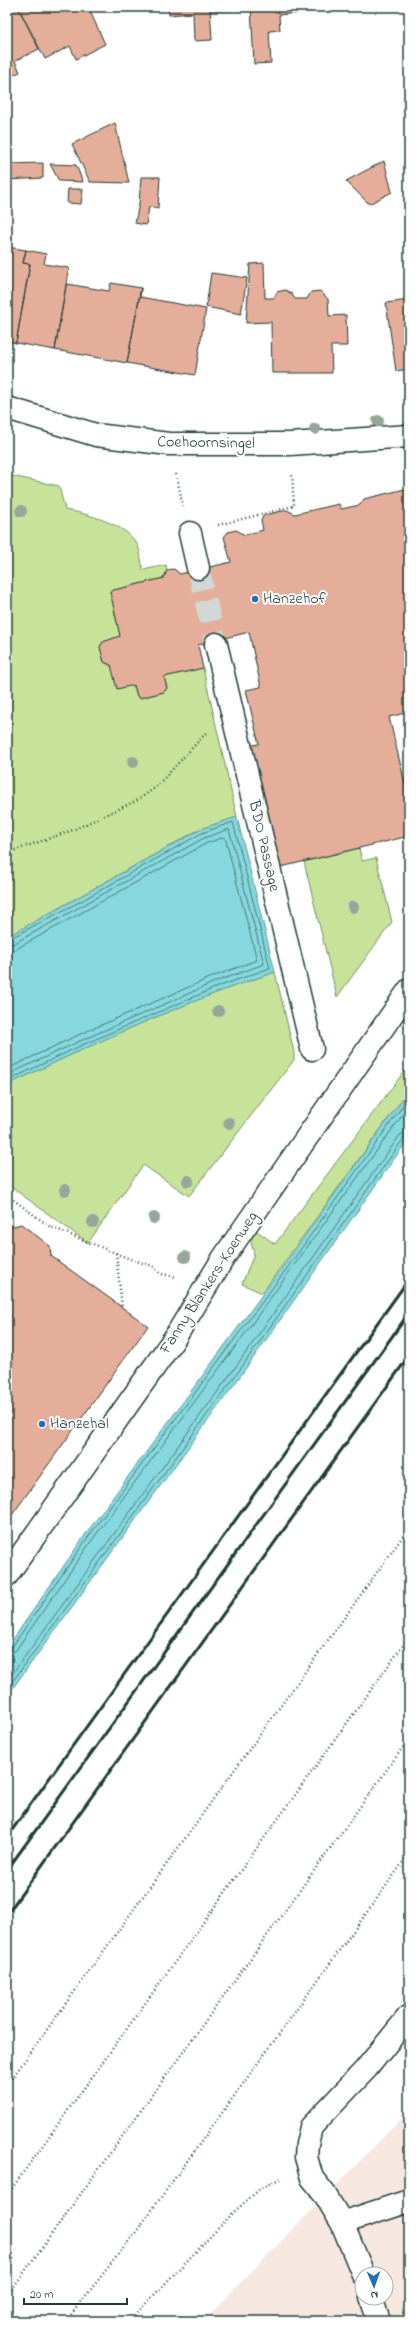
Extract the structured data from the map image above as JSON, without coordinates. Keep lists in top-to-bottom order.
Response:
{
  "streets": {
    "street": ["Coehoornsingel", "BDO Passage", "Fanny Blankers-Koenweg"]
  },
  "places": ["Hanzehof", "Hanzehal"],
  "scale_bar": "20 m",
  "north": "bottom"
}
